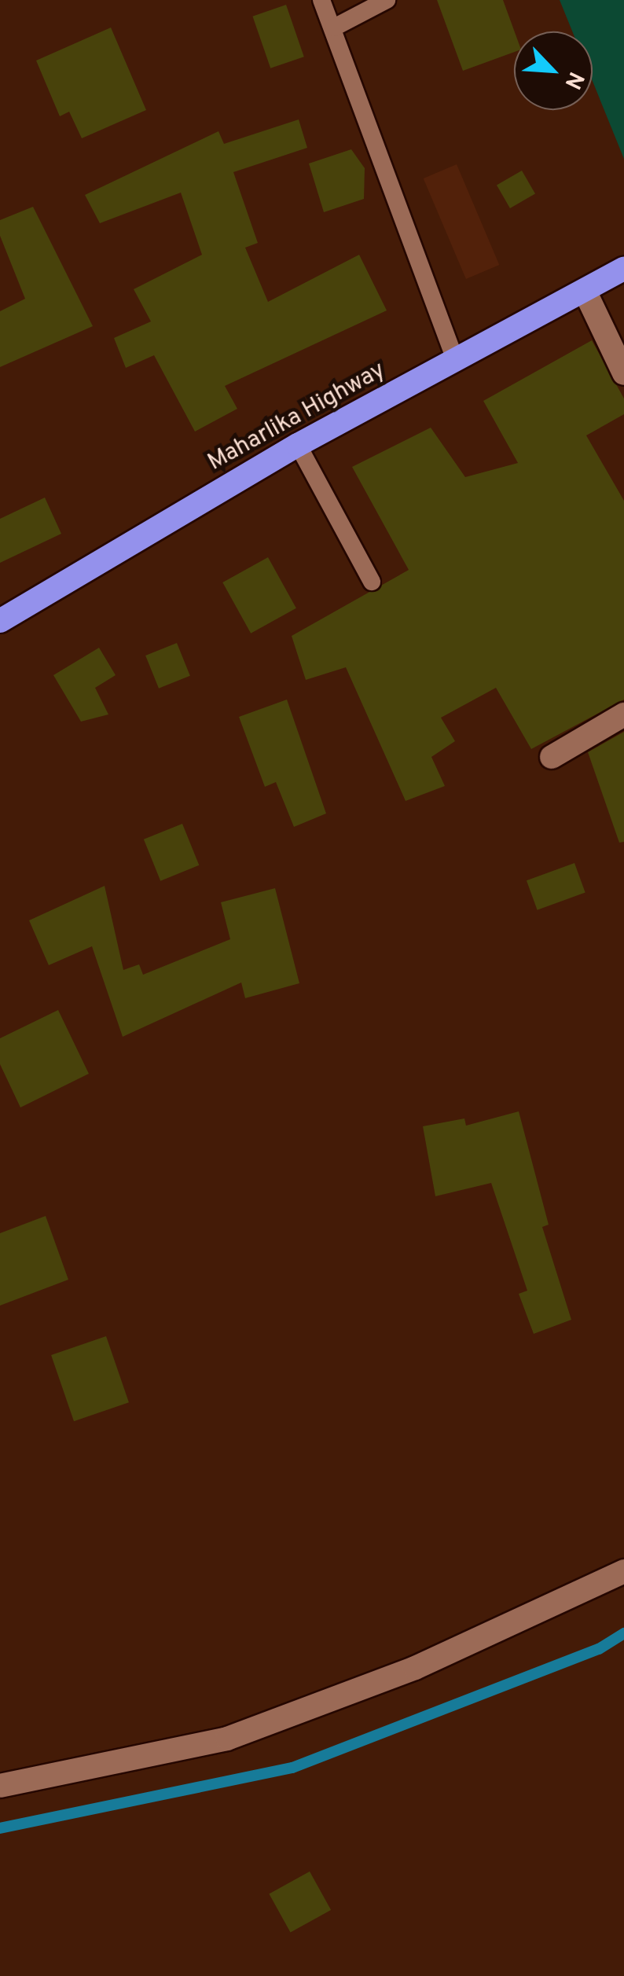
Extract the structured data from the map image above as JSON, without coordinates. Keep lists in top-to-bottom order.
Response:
{
  "streets": {
    "highway": ["Maharlika Highway"]
  },
  "north": "bottom right"
}
